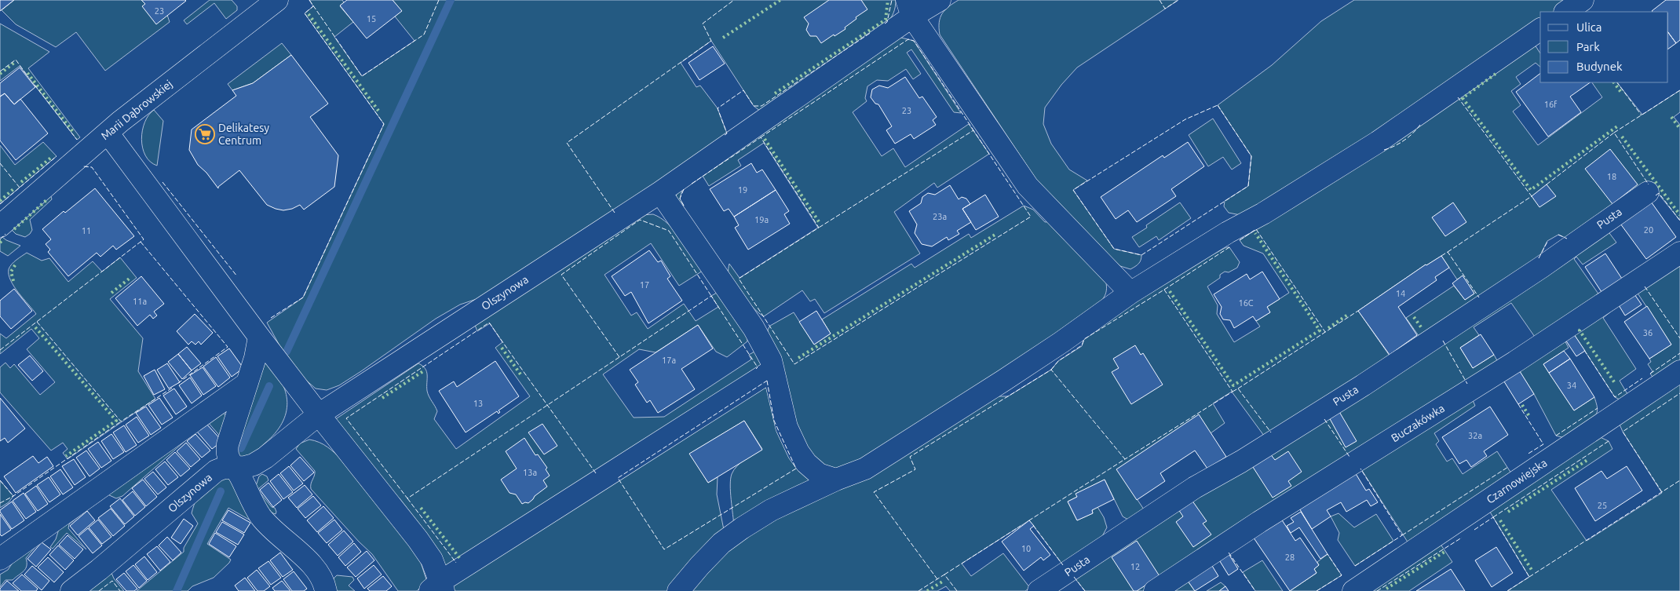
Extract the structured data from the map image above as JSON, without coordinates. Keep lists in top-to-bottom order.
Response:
{
  "streets": {
    "street": [
      "Marii Dąbrowskiej",
      "Pusta",
      "Olszynowa",
      "Buczakówka",
      "Czarnowiejska"
    ]
  },
  "places": {
    "supermarket": ["Delikatesy Centrum"]
  },
  "house_numbers": [
    "23",
    "15",
    "16f",
    "23",
    "18",
    "19",
    "23a",
    "19a",
    "20",
    "11",
    "17",
    "14",
    "11a",
    "16C",
    "36",
    "17a",
    "34",
    "13",
    "32a",
    "13a",
    "25",
    "10",
    "28",
    "12"
  ],
  "legend": ["Ulica", "Park", "Budynek"]
}
